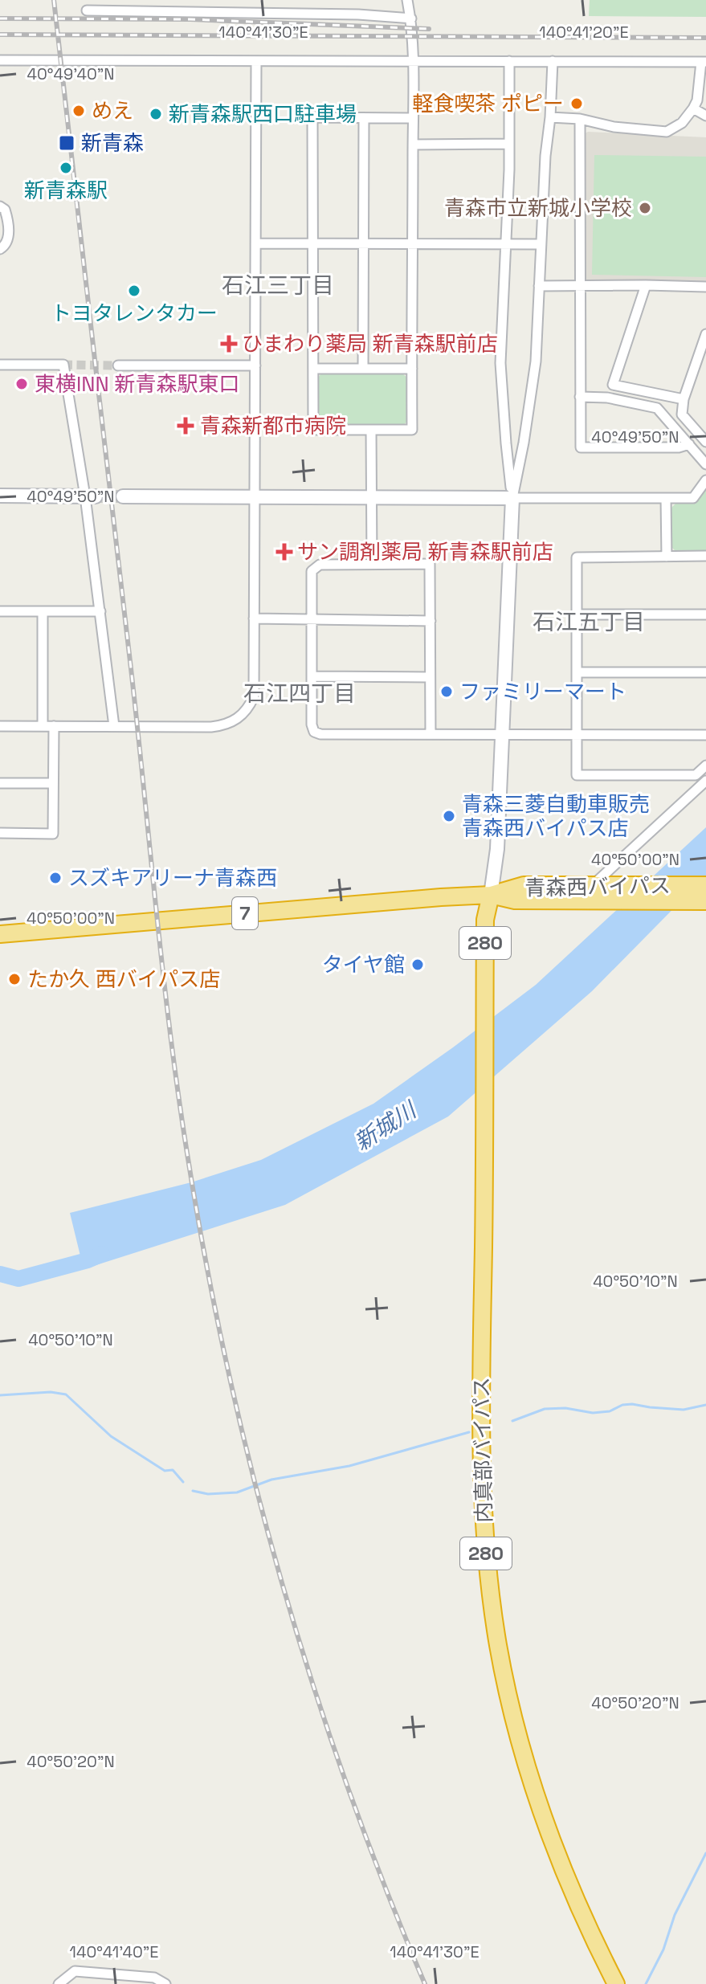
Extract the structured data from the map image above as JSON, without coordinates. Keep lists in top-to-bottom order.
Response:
{
  "streets": {
    "highway": [
      "青森西バイパス",
      "7",
      "280",
      "内真部バイパス"
    ]
  },
  "crossings": [
    ["青森西バイパス", "内真部バイパス"]
  ],
  "districts": ["石江三丁目", "石江五丁目", "石江四丁目"],
  "water": ["新城川"],
  "places": {
    "other": [
      "軽食喫茶 ポピー",
      "めえ",
      "新青森駅西口駐車場",
      "新青森駅",
      "青森市立新城小学校",
      "トヨタレンタカー",
      "東横INN 新青森駅東口",
      "ファミリーマート",
      "青森三菱自動車販売 青森西バイパス店",
      "スズキアリーナ青森西",
      "タイヤ館",
      "たか久 西バイパス店"
    ],
    "transit": ["新青森"],
    "health": ["ひまわり薬局 新青森駅前店", "青森新都市病院", "サン調剤薬局 新青森駅前店"]
  },
  "coordinates": [
    "140°41'30\"E",
    "140°41'20\"E",
    "40°49'40\"N",
    "40°49'50\"N",
    "40°50'00\"N",
    "40°50'10\"N",
    "40°50'20\"N",
    "140°41'40\"E"
  ]
}
